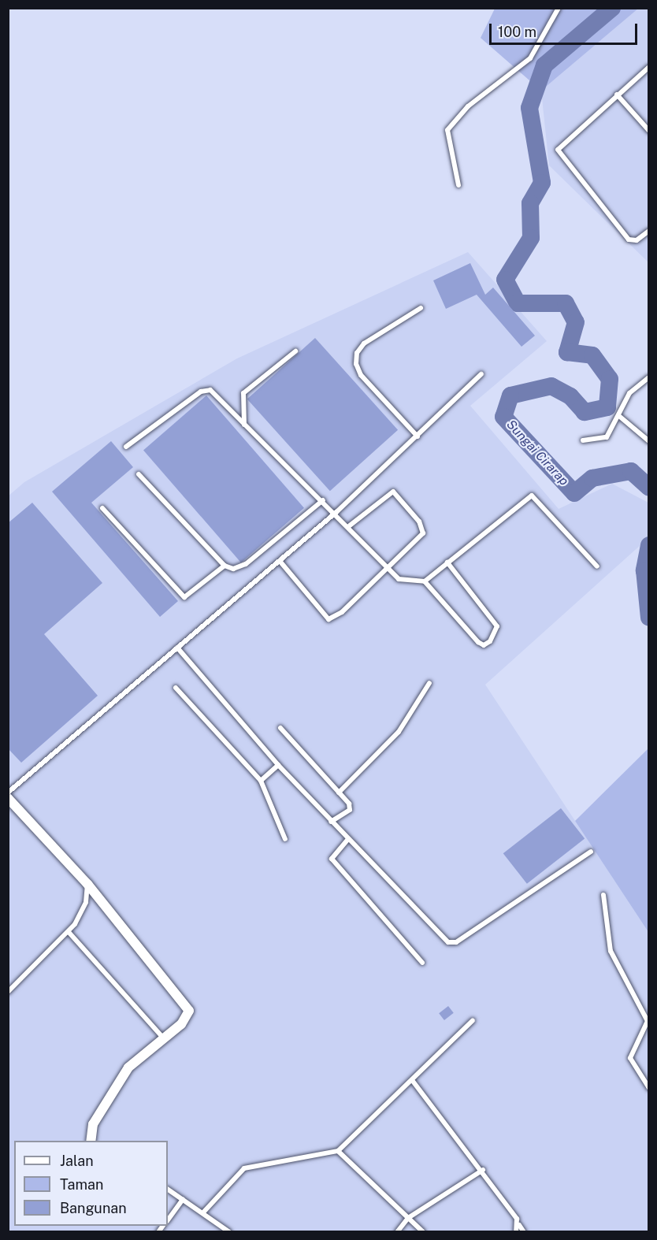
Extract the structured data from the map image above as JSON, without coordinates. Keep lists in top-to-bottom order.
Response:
{
  "water": ["Sungai Cirarap"],
  "legend": ["Jalan", "Taman", "Bangunan"],
  "scale_bar": "100 m"
}
